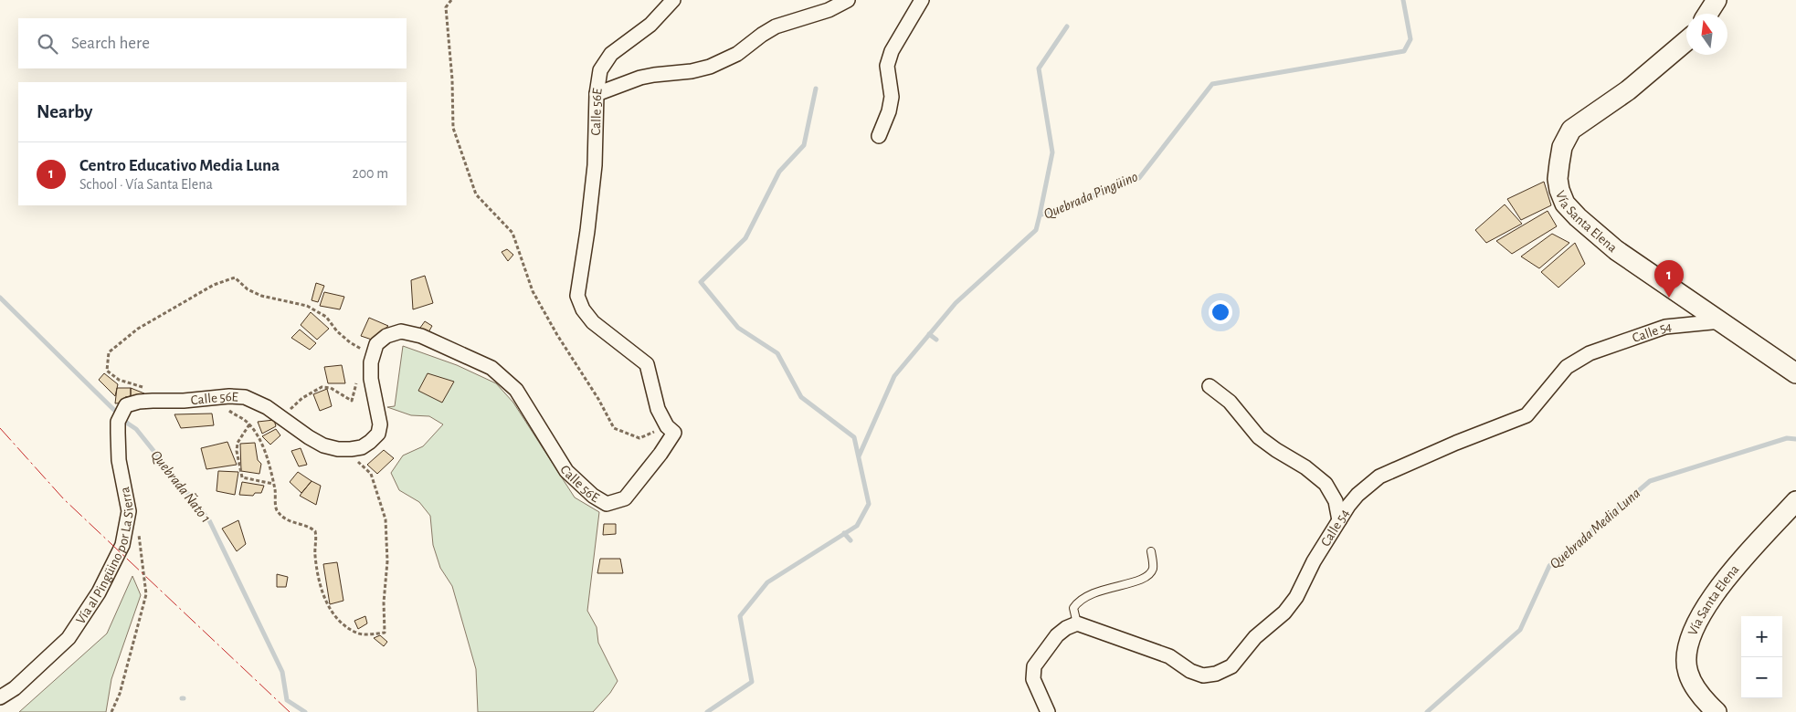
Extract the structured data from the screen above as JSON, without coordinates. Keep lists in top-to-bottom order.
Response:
{
  "streets": {
    "main road": ["Vía Santa Elena"],
    "street": ["Calle 56E", "Calle 54", "Vía al Pingüino por La Sierra"]
  },
  "crossings": [
    ["Calle 56E", "Vía al Pingüino por La Sierra"],
    ["Vía Santa Elena", "Calle 54"]
  ],
  "water": ["Quebrada Pingüino", "Quebrada Ñato 1", "Quebrada Media Luna"],
  "north": "top",
  "page": {
    "search": "Search here",
    "heading": "Nearby",
    "list": [
      {
        "mark": "1",
        "name": "Centro Educativo Media Luna",
        "note": "School · Vía Santa Elena",
        "value": "200 m"
      }
    ],
    "pins": "1",
    "map_buttons": ["+", "−"]
  }
}
